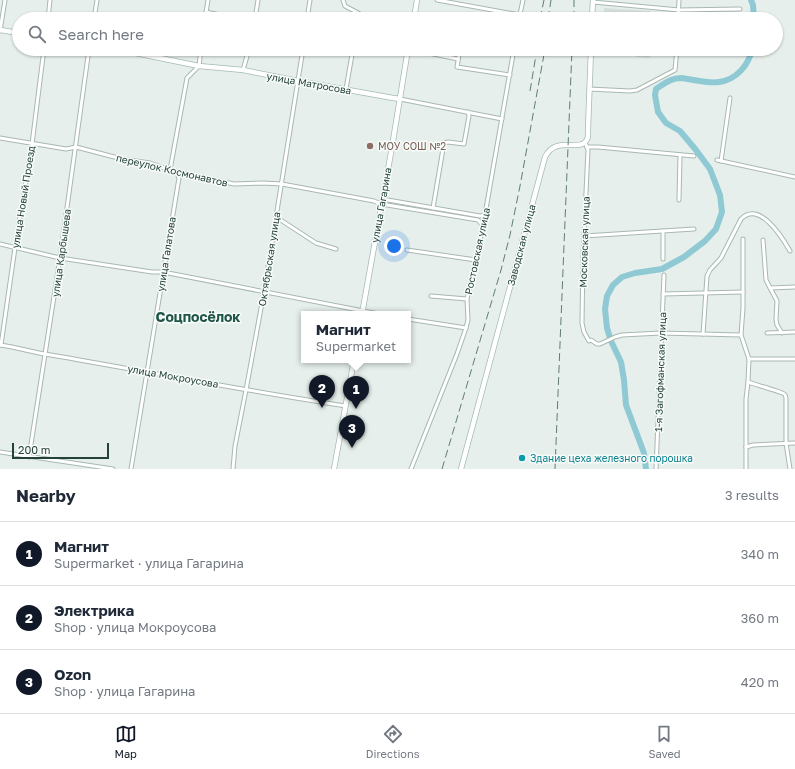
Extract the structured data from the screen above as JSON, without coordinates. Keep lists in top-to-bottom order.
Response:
{
  "streets": {
    "main road": ["улица Матросова", "улица Гагарина", "Заводская улица"],
    "street": [
      "переулок Космонавтов",
      "улица Новый Проезд",
      "Московская улица",
      "Ростовская улица",
      "улица Карбышева",
      "улица Галатова",
      "Октябрьская улица",
      "1-я Загофманская улица",
      "улица Мокроусова"
    ]
  },
  "crossings": [
    ["улица Матросова", "улица Гагарина"],
    ["улица Матросова", "Ростовская улица"],
    ["улица Матросова", "Октябрьская улица"],
    ["переулок Космонавтов", "улица Новый Проезд"],
    ["переулок Космонавтов", "улица Гагарина"],
    ["переулок Космонавтов", "Ростовская улица"],
    ["переулок Космонавтов", "улица Карбышева"],
    ["переулок Космонавтов", "улица Галатова"],
    ["переулок Космонавтов", "Октябрьская улица"],
    ["улица Новый Проезд", "улица Мокроусова"],
    ["Московская улица", "Заводская улица"],
    ["Московская улица", "1-я Загофманская улица"],
    ["улица Карбышева", "улица Мокроусова"],
    ["улица Галатова", "улица Мокроусова"],
    ["Октябрьская улица", "улица Мокроусова"]
  ],
  "districts": ["Соцпосёлок"],
  "places": ["МОУ СОШ №2", "Здание цеха железного порошка"],
  "scale_bar": "200 m",
  "page": {
    "search": "Search here",
    "popup": ["Магнит", "Supermarket"],
    "pins": ["2", "1", "3"],
    "scale": "200 m",
    "heading": ["Nearby", "3 results"],
    "list": [
      {
        "mark": "1",
        "name": "Магнит",
        "note": "Supermarket · улица Гагарина",
        "value": "340 m"
      },
      {
        "mark": "2",
        "name": "Электрика",
        "note": "Shop · улица Мокроусова",
        "value": "360 m"
      },
      {
        "mark": "3",
        "name": "Ozon",
        "note": "Shop · улица Гагарина",
        "value": "420 m"
      }
    ],
    "nav": ["Map", "Directions", "Saved"]
  }
}
